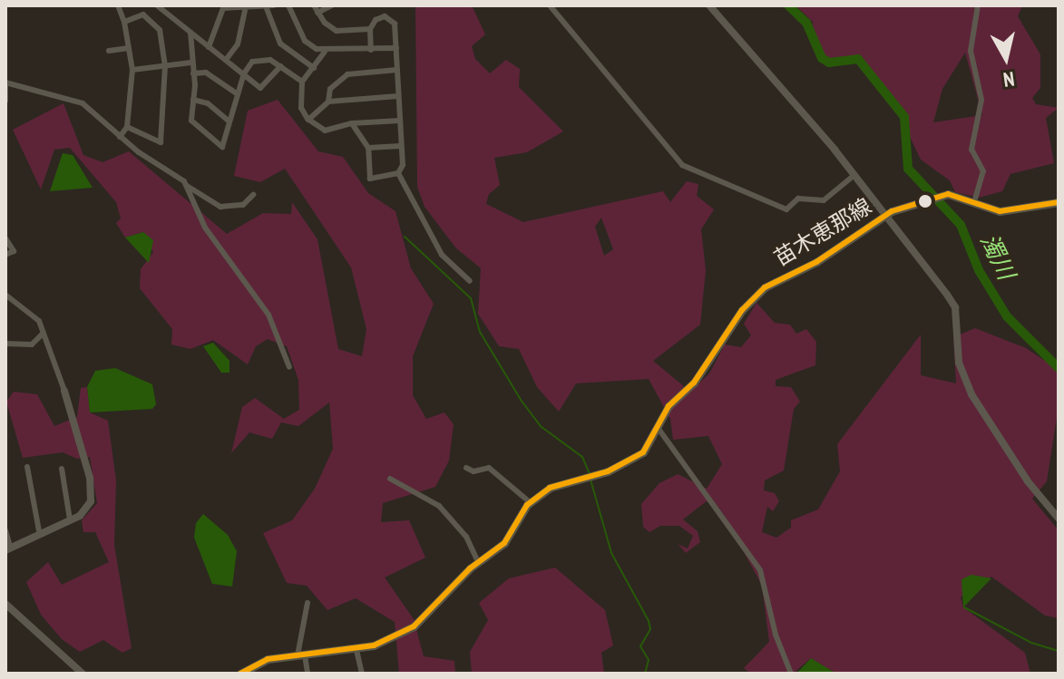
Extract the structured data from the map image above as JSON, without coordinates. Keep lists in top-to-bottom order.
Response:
{
  "streets": {
    "main road": ["苗木恵那線"]
  },
  "water": ["濁川"],
  "north": "bottom"
}
